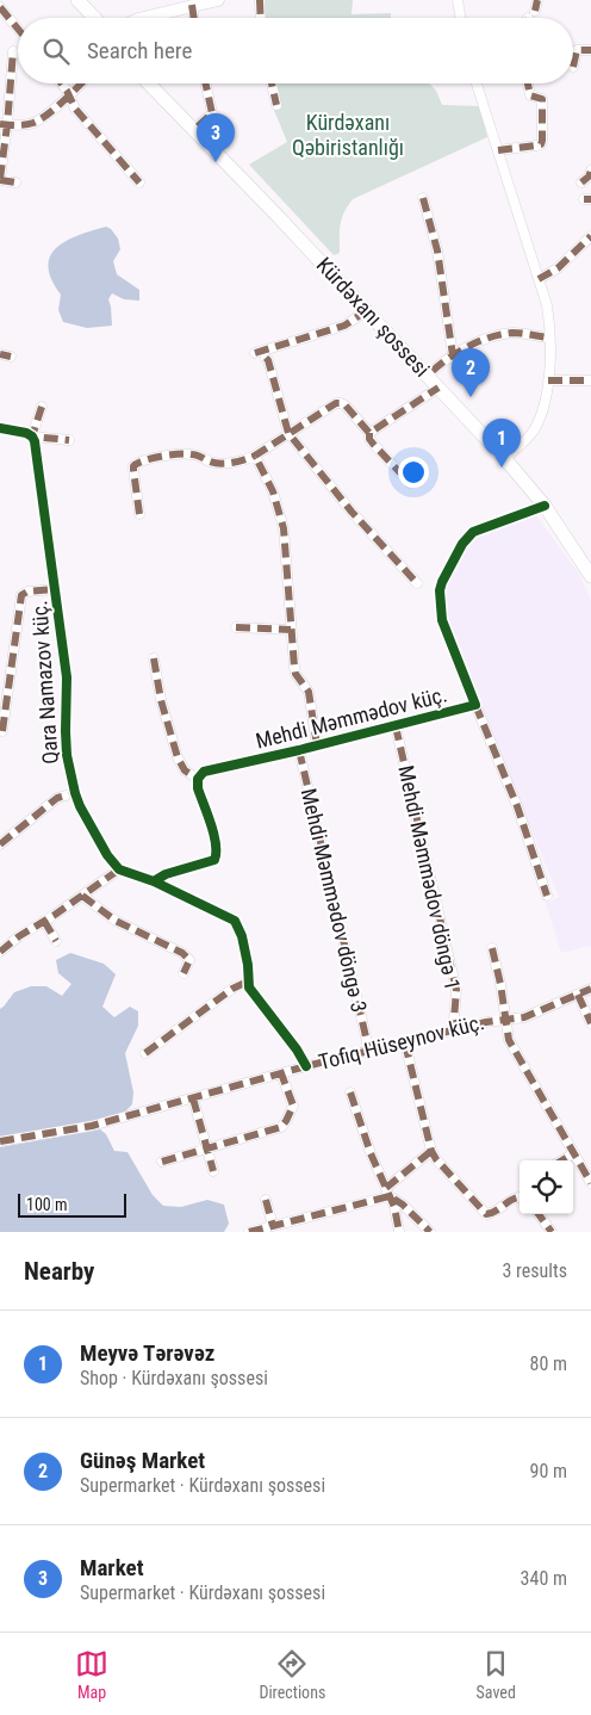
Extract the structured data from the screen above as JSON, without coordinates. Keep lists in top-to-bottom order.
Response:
{
  "streets": {
    "main road": ["Kürdəxanı şossesi"],
    "street": [
      "Qara Namazov küç.",
      "Mehdi Məmmədov küç.",
      "Mehdi Məmmədov döngə 1",
      "Mehdi Məmmədov döngə 3",
      "Tofiq Hüseynov küç."
    ]
  },
  "crossings": [
    ["Kürdəxanı şossesi", "Mehdi Məmmədov küç."],
    ["Mehdi Məmmədov küç.", "Mehdi Məmmədov döngə 1"],
    ["Mehdi Məmmədov küç.", "Mehdi Məmmədov döngə 3"],
    ["Mehdi Məmmədov döngə 1", "Tofiq Hüseynov küç."],
    ["Mehdi Məmmədov döngə 3", "Tofiq Hüseynov küç."]
  ],
  "parks": ["Kürdəxanı Qəbiristanlığı"],
  "scale_bar": "100 m",
  "page": {
    "search": "Search here",
    "pins": ["3", "2", "1"],
    "scale": "100 m",
    "heading": ["Nearby", "3 results"],
    "list": [
      {
        "mark": "1",
        "name": "Meyvə Tərəvəz",
        "note": "Shop · Kürdəxanı şossesi",
        "value": "80 m"
      },
      {
        "mark": "2",
        "name": "Günəş Market",
        "note": "Supermarket · Kürdəxanı şossesi",
        "value": "90 m"
      },
      {
        "mark": "3",
        "name": "Market",
        "note": "Supermarket · Kürdəxanı şossesi",
        "value": "340 m"
      }
    ],
    "nav": ["Map", "Directions", "Saved"]
  }
}
